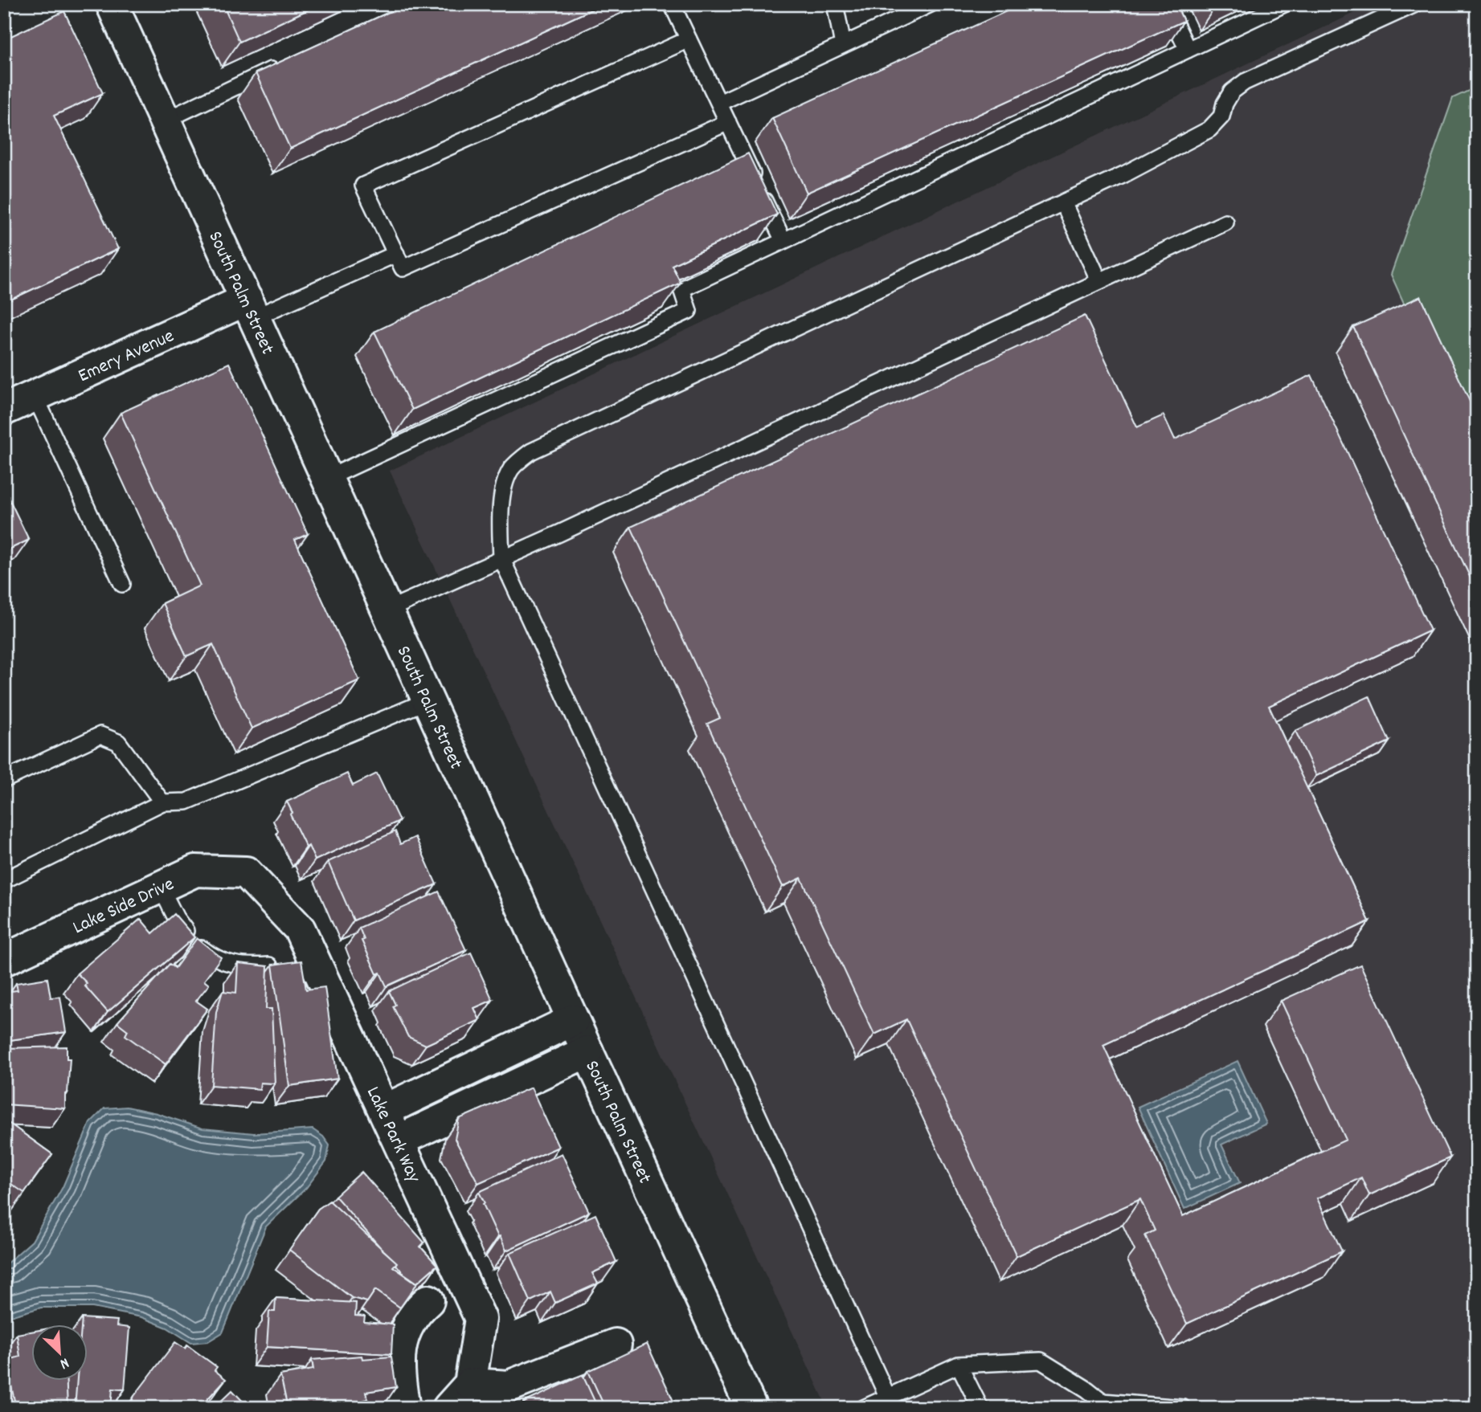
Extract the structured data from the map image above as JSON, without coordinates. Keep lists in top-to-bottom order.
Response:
{
  "streets": {
    "street": [
      "South Palm Street",
      "Emery Avenue",
      "Lake Side Drive",
      "Lake Park Way"
    ]
  },
  "crossings": [
    ["South Palm Street", "Emery Avenue"],
    ["Lake Side Drive", "Lake Park Way"]
  ],
  "north": "bottom right"
}
